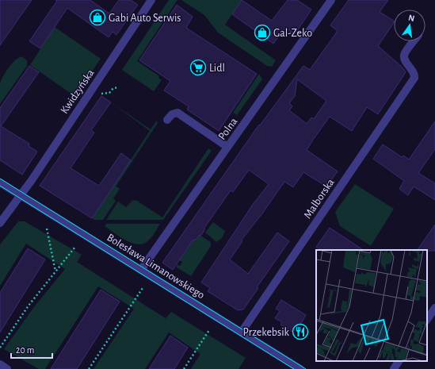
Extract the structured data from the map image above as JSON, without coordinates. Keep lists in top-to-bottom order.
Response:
{
  "streets": {
    "street": [
      "Kwidzyńska",
      "Polna",
      "Malborska",
      "Bolesława Limanowskiego"
    ]
  },
  "crossings": [
    ["Kwidzyńska", "Bolesława Limanowskiego"],
    ["Polna", "Bolesława Limanowskiego"],
    ["Malborska", "Bolesława Limanowskiego"]
  ],
  "places": {
    "shop": ["Gabi Auto Serwis", "Gal-Zeko"],
    "supermarket": ["Lidl"],
    "restaurant": ["Przekebsik"]
  },
  "scale_bar": "20 m",
  "north": "top"
}
